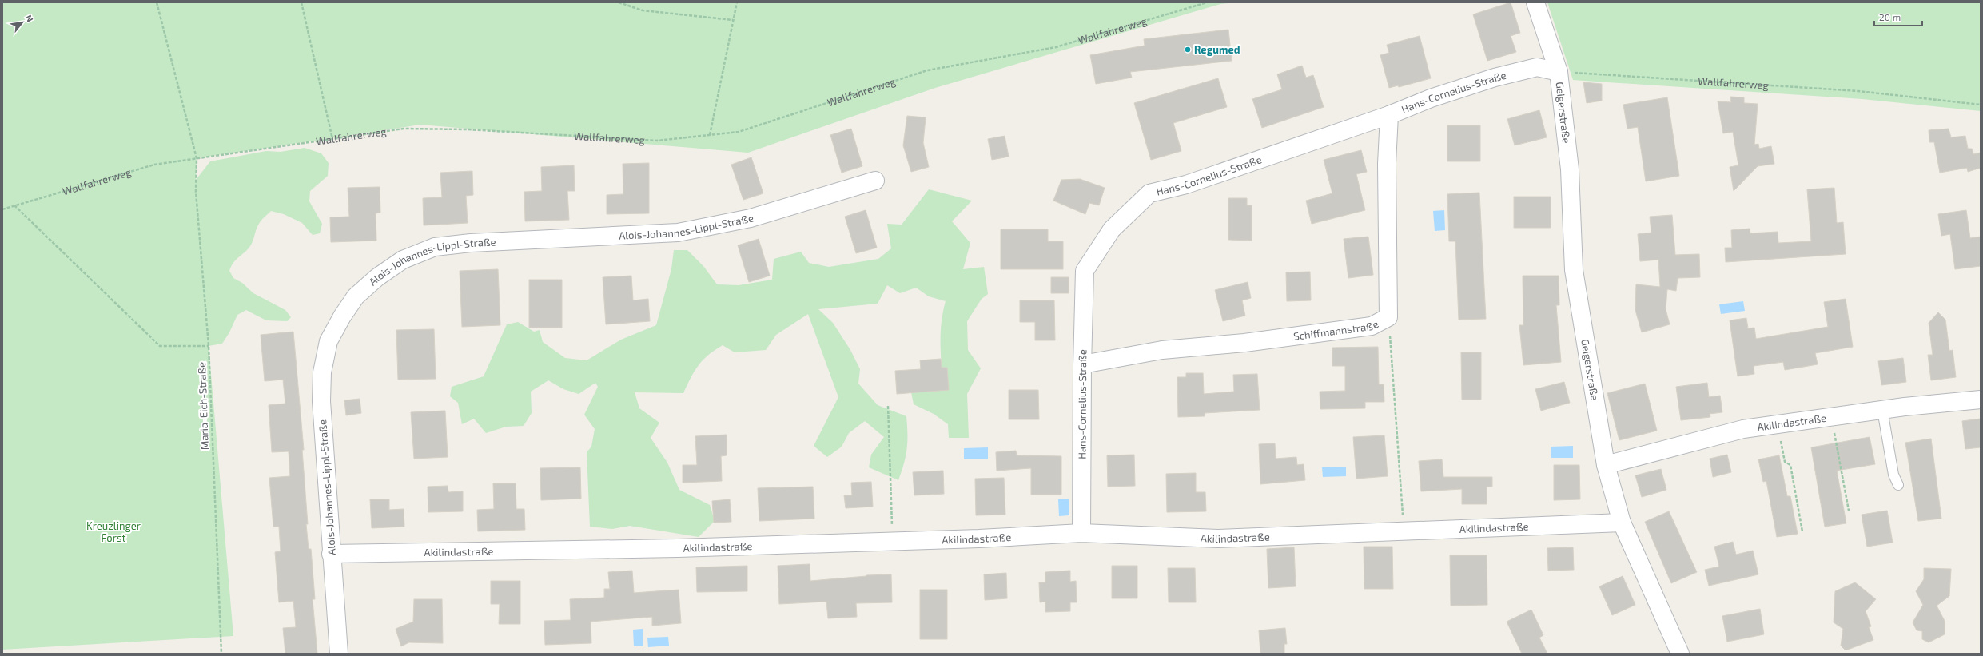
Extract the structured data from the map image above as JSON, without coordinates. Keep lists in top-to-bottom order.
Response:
{
  "streets": {
    "street": [
      "Hans-Cornelius-Straße",
      "Geigerstraße",
      "Alois-Johannes-Lippl-Straße",
      "Schiffmannstraße",
      "Akilindastraße"
    ],
    "path": ["Wallfahrerweg", "Maria-Eich-Straße"]
  },
  "crossings": [
    ["Wallfahrerweg", "Hans-Cornelius-Straße"],
    ["Wallfahrerweg", "Geigerstraße"],
    ["Wallfahrerweg", "Maria-Eich-Straße"],
    ["Hans-Cornelius-Straße", "Geigerstraße"],
    ["Hans-Cornelius-Straße", "Schiffmannstraße"],
    ["Hans-Cornelius-Straße", "Akilindastraße"],
    ["Geigerstraße", "Akilindastraße"],
    ["Alois-Johannes-Lippl-Straße", "Akilindastraße"]
  ],
  "parks": ["Kreuzlinger Forst"],
  "places": ["Regumed"],
  "scale_bar": "20 m",
  "north": "top right"
}
